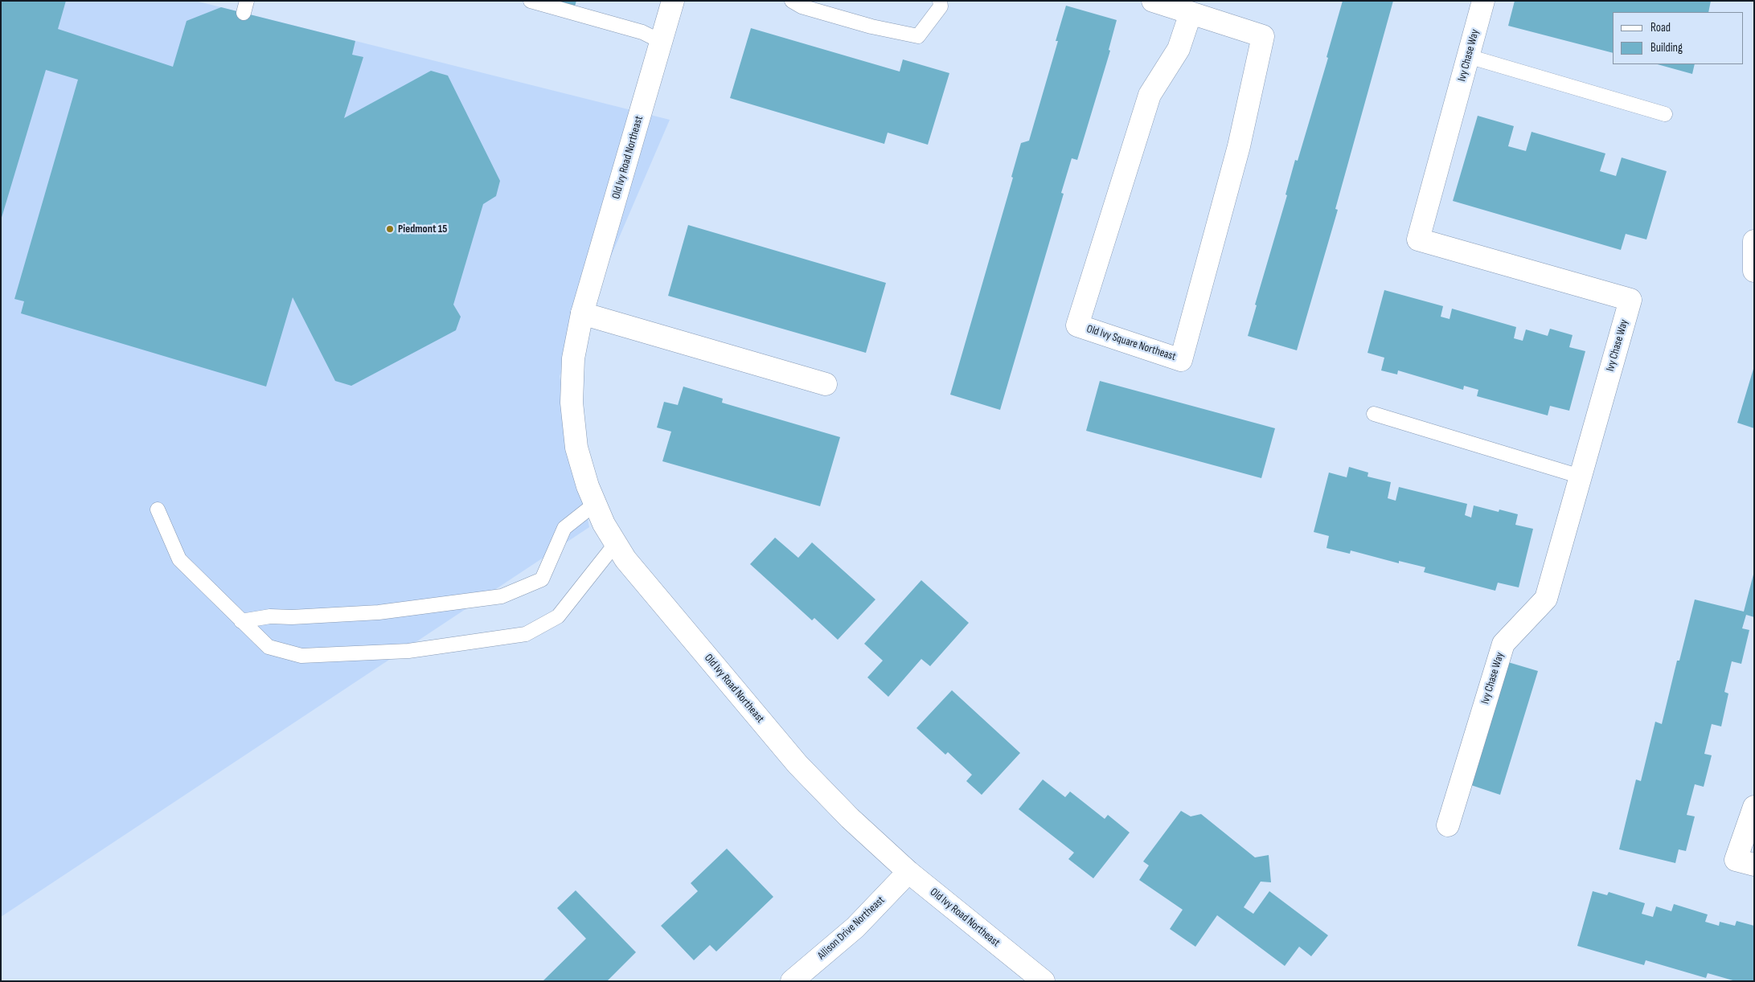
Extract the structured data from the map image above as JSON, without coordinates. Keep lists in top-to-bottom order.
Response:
{
  "streets": {
    "street": [
      "Ivy Chase Way",
      "Old Ivy Road Northeast",
      "Old Ivy Square Northeast",
      "Allison Drive Northeast"
    ]
  },
  "crossings": [
    ["Old Ivy Road Northeast", "Allison Drive Northeast"]
  ],
  "places": ["Piedmont 15"],
  "legend": ["Road", "Building"]
}
